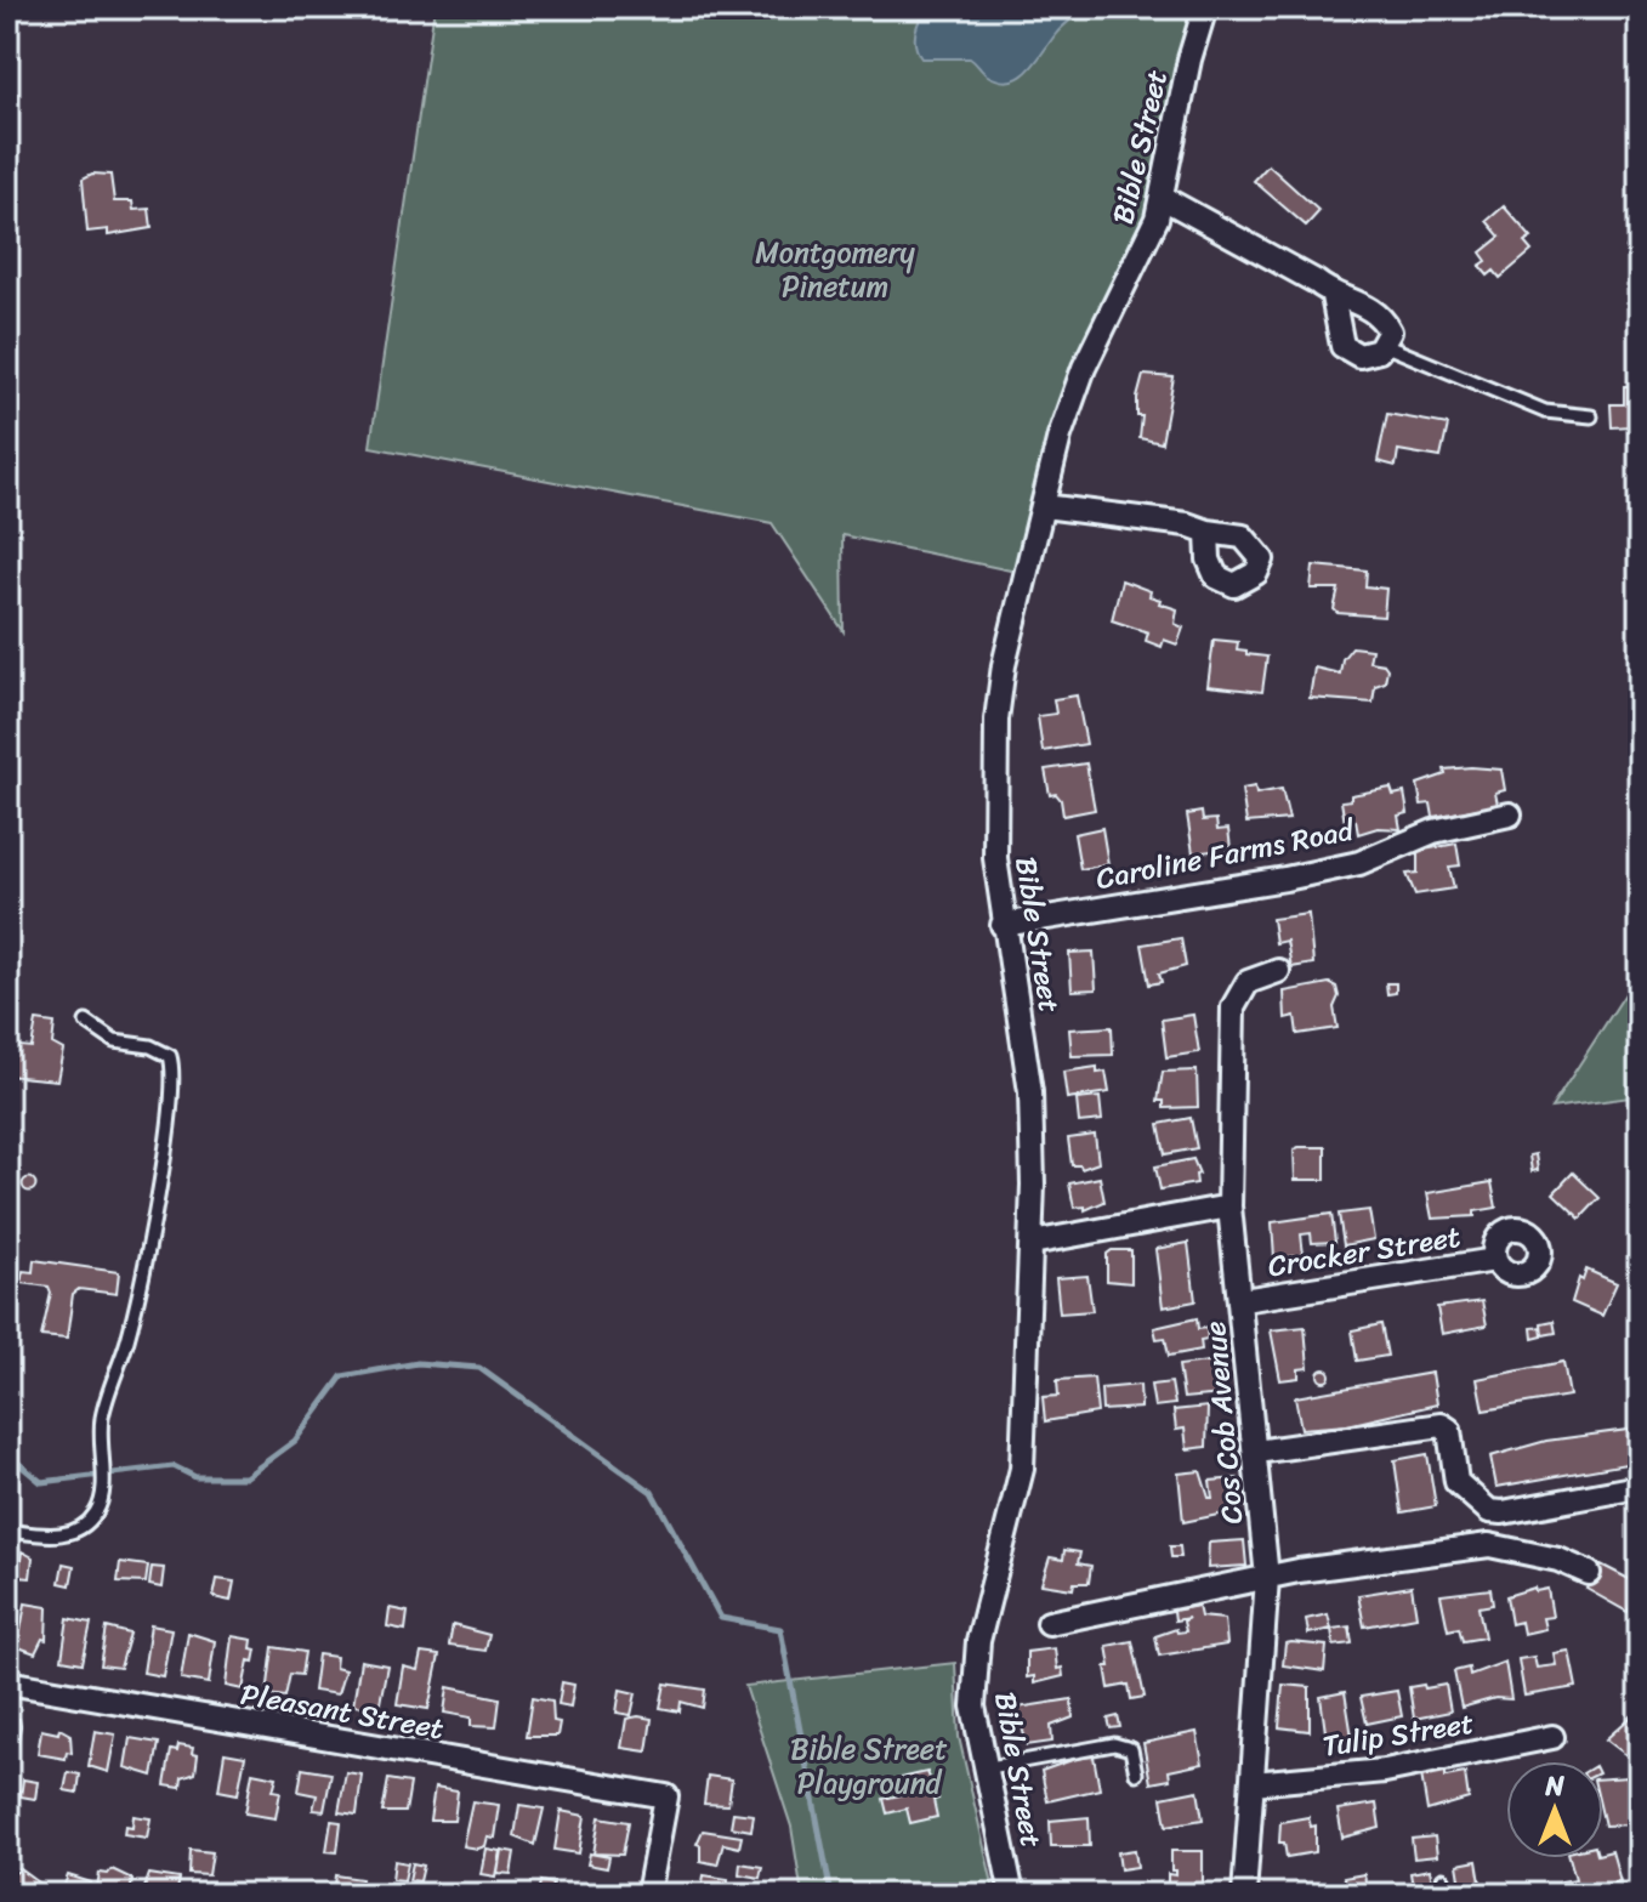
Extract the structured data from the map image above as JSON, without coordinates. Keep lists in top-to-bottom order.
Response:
{
  "streets": {
    "street": [
      "Bible Street",
      "Caroline Farms Road",
      "Crocker Street",
      "Cos Cob Avenue",
      "Pleasant Street",
      "Tulip Street"
    ]
  },
  "crossings": [
    ["Bible Street", "Caroline Farms Road"],
    ["Crocker Street", "Cos Cob Avenue"],
    ["Cos Cob Avenue", "Tulip Street"]
  ],
  "parks": ["Montgomery Pinetum", "Bible Street Playground"],
  "north": "top"
}
